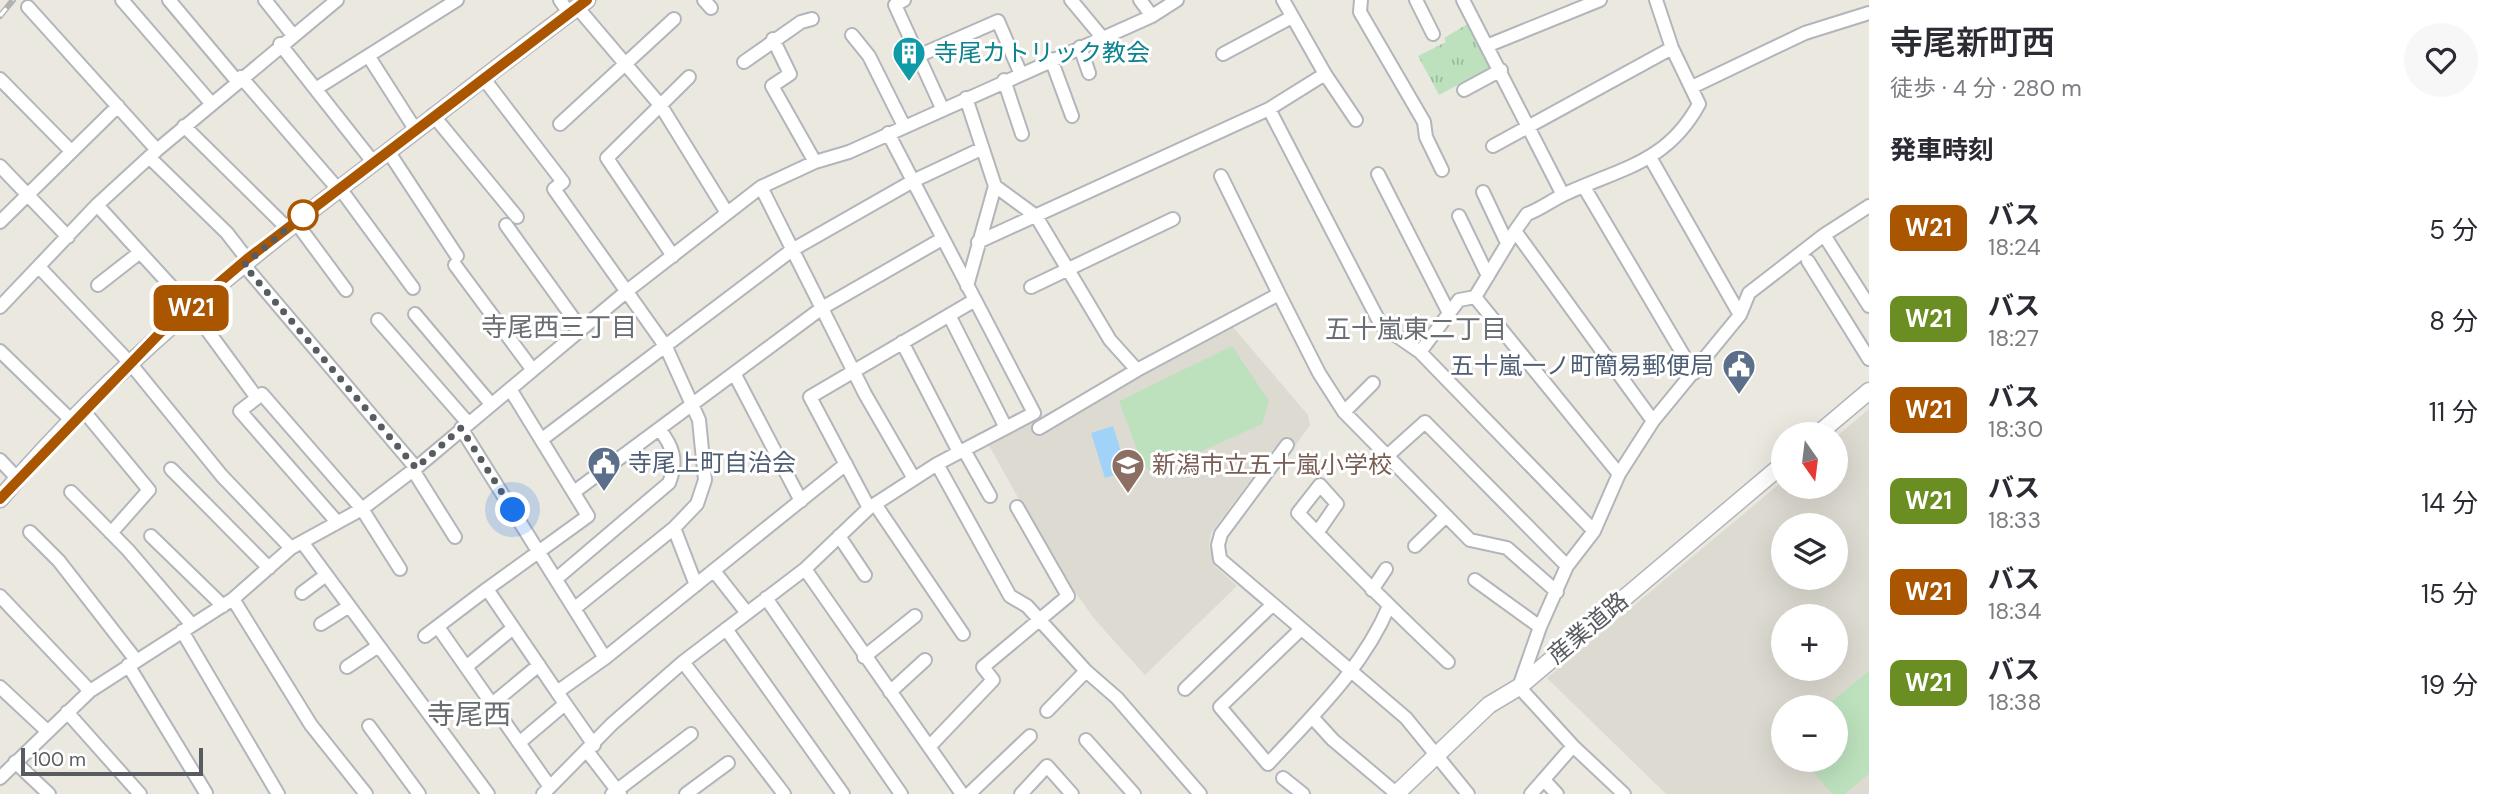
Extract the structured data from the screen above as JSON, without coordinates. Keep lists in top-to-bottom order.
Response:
{
  "streets": {
    "street": ["産業道路"]
  },
  "districts": ["寺尾西三丁目", "五十嵐東二丁目", "寺尾西"],
  "places": {
    "building": ["寺尾カトリック教会"],
    "public building": ["五十嵐一ノ町簡易郵便局", "寺尾上町自治会"],
    "school or university": ["新潟市立五十嵐小学校"]
  },
  "lines": ["bus line W21"],
  "scale_bar": "100 m",
  "north": "bottom",
  "page": {
    "on_map": "W21",
    "heading": [
      ["寺尾新町西", "徒歩 · 4 分 · 280 m"],
      "発車時刻"
    ],
    "list": [
      {
        "mark": "W21",
        "name": "バス",
        "note": "18:24",
        "value": "5 分"
      },
      {
        "mark": "W21",
        "name": "バス",
        "note": "18:27",
        "value": "8 分"
      },
      {
        "mark": "W21",
        "name": "バス",
        "note": "18:30",
        "value": "11 分"
      },
      {
        "mark": "W21",
        "name": "バス",
        "note": "18:33",
        "value": "14 分"
      },
      {
        "mark": "W21",
        "name": "バス",
        "note": "18:34",
        "value": "15 分"
      },
      {
        "mark": "W21",
        "name": "バス",
        "note": "18:38",
        "value": "19 分"
      }
    ],
    "map_buttons": ["+", "−"],
    "scale": "100 m"
  }
}
